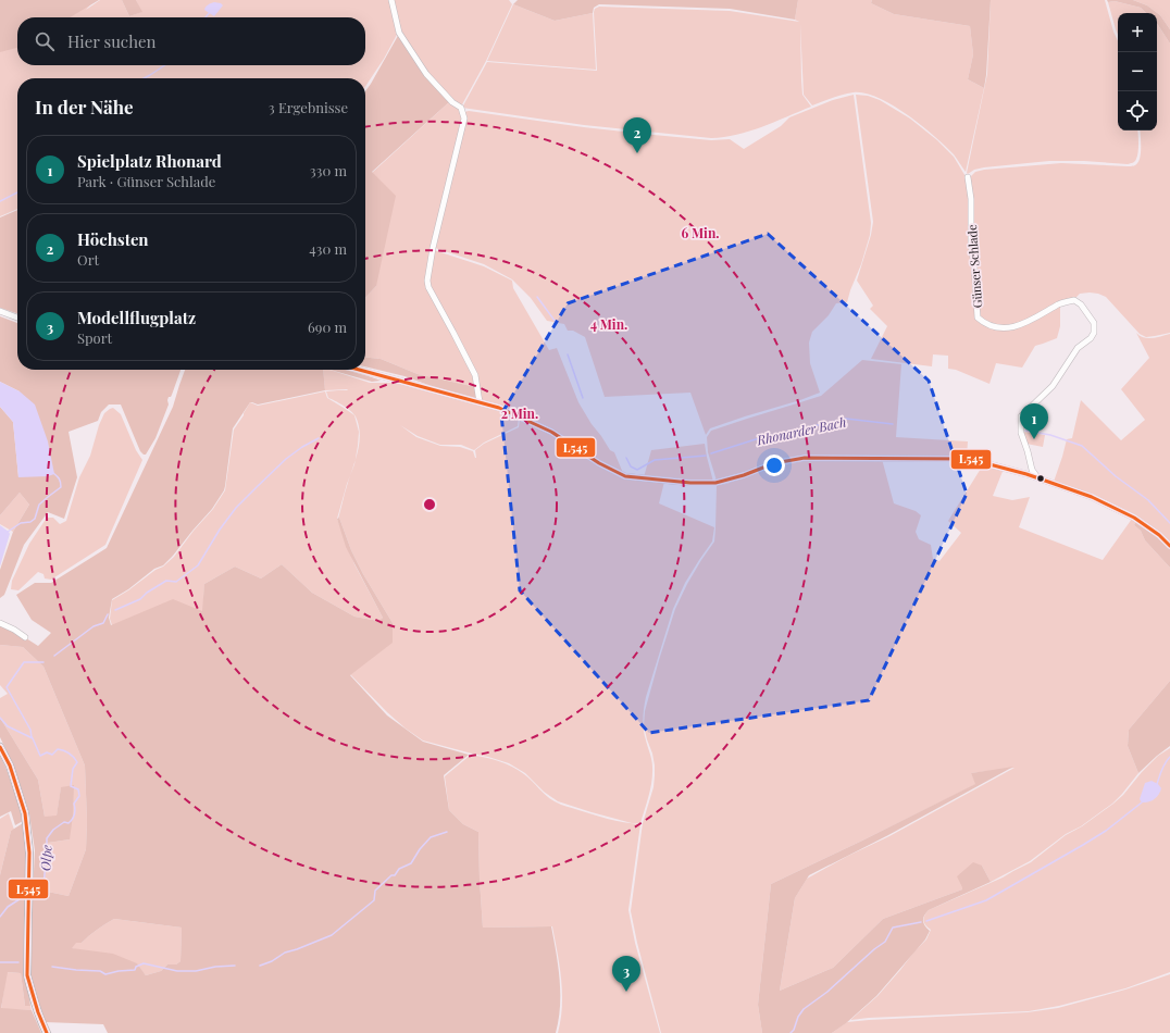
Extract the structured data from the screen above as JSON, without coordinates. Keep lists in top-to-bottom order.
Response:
{
  "streets": {
    "street": ["Günser Schlade"]
  },
  "water": ["Rhonarder Bach", "Olpe"],
  "lines": ["transit line L545"],
  "page": {
    "map_buttons": ["+", "−"],
    "search": "Hier suchen",
    "heading": ["In der Nähe", "3 Ergebnisse"],
    "pins": ["2", "1", "3"],
    "list": [
      {
        "mark": "1",
        "name": "Spielplatz Rhonard",
        "note": "Park · Günser Schlade",
        "value": "330 m"
      },
      {
        "mark": "2",
        "name": "Höchsten",
        "note": "Ort",
        "value": "430 m"
      },
      {
        "mark": "3",
        "name": "Modellflugplatz",
        "note": "Sport",
        "value": "690 m"
      }
    ]
  },
  "rings": ["6 Min.", "4 Min.", "2 Min."]
}
